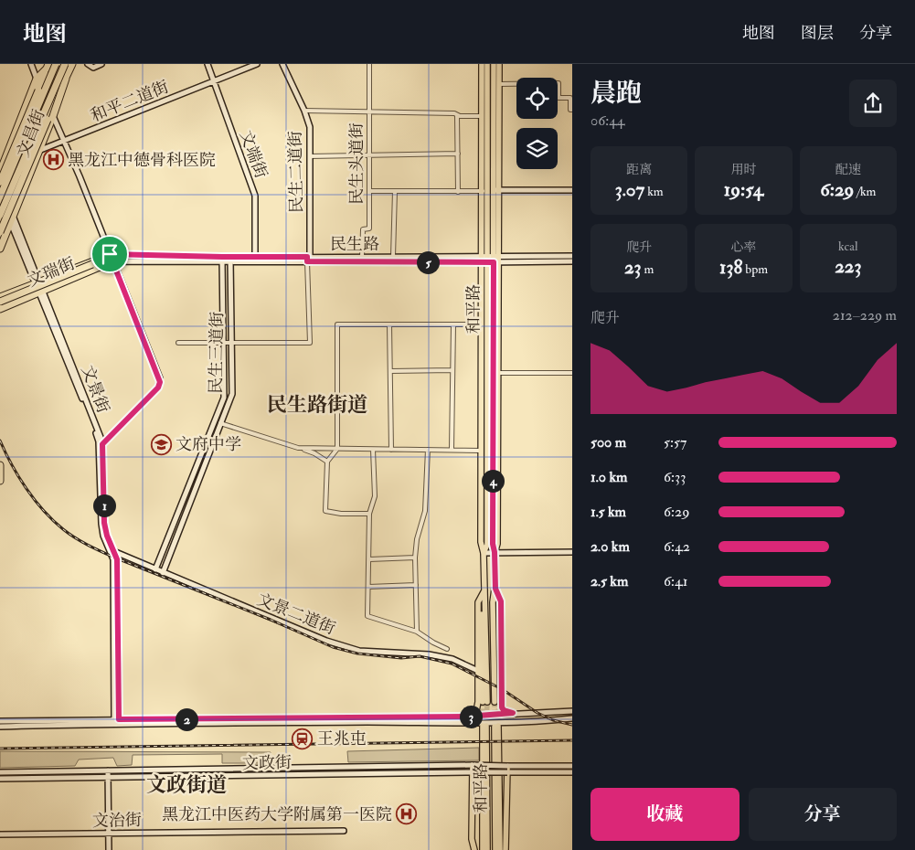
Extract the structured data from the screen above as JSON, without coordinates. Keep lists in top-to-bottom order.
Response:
{
  "streets": {
    "highway": ["文昌街", "文瑞街"],
    "main road": [
      "和平二道街",
      "文端街",
      "民生二道街",
      "民生路",
      "和平路",
      "民生三道街",
      "文景街",
      "文景二道街",
      "文政街",
      "文治街"
    ],
    "street": ["民生头道街"]
  },
  "crossings": [
    ["和平二道街", "文昌街"],
    ["和平二道街", "文端街"],
    ["文昌街", "文景街"],
    ["文端街", "民生路"],
    ["民生头道街", "民生路"],
    ["民生二道街", "民生路"],
    ["民生二道街", "民生三道街"],
    ["民生路", "文瑞街"],
    ["民生路", "和平路"],
    ["民生路", "民生三道街"],
    ["文瑞街", "文景街"],
    ["民生三道街", "文景二道街"],
    ["文景街", "文景二道街"]
  ],
  "districts": ["民生路街道", "文政街道"],
  "places": {
    "hospital": ["黑龙江中德骨科医院", "黑龙江中医药大学附属第一医院"],
    "school or university": ["文府中学"],
    "station": ["王兆屯"]
  },
  "page": {
    "header": "地图",
    "nav": ["地图", "图层", "分享"],
    "heading": ["晨跑", "06:44"],
    "stats": [
      ["距离", "3.07 km"],
      ["用时", "19:54"],
      ["配速", "6:29 /km"],
      ["爬升", "23 m"],
      ["心率", "138 bpm"],
      ["kcal", "223"]
    ],
    "pins": [
      "5",
      "4",
      "1",
      "3",
      "2"
    ],
    "chart": ["爬升", "212–229 m"],
    "list": [
      {
        "name": "500 m",
        "note": "5:57"
      },
      {
        "name": "1.0 km",
        "note": "6:33"
      },
      {
        "name": "1.5 km",
        "note": "6:29"
      },
      {
        "name": "2.0 km",
        "note": "6:42"
      },
      {
        "name": "2.5 km",
        "note": "6:41"
      }
    ],
    "buttons": ["收藏", "分享"]
  }
}
